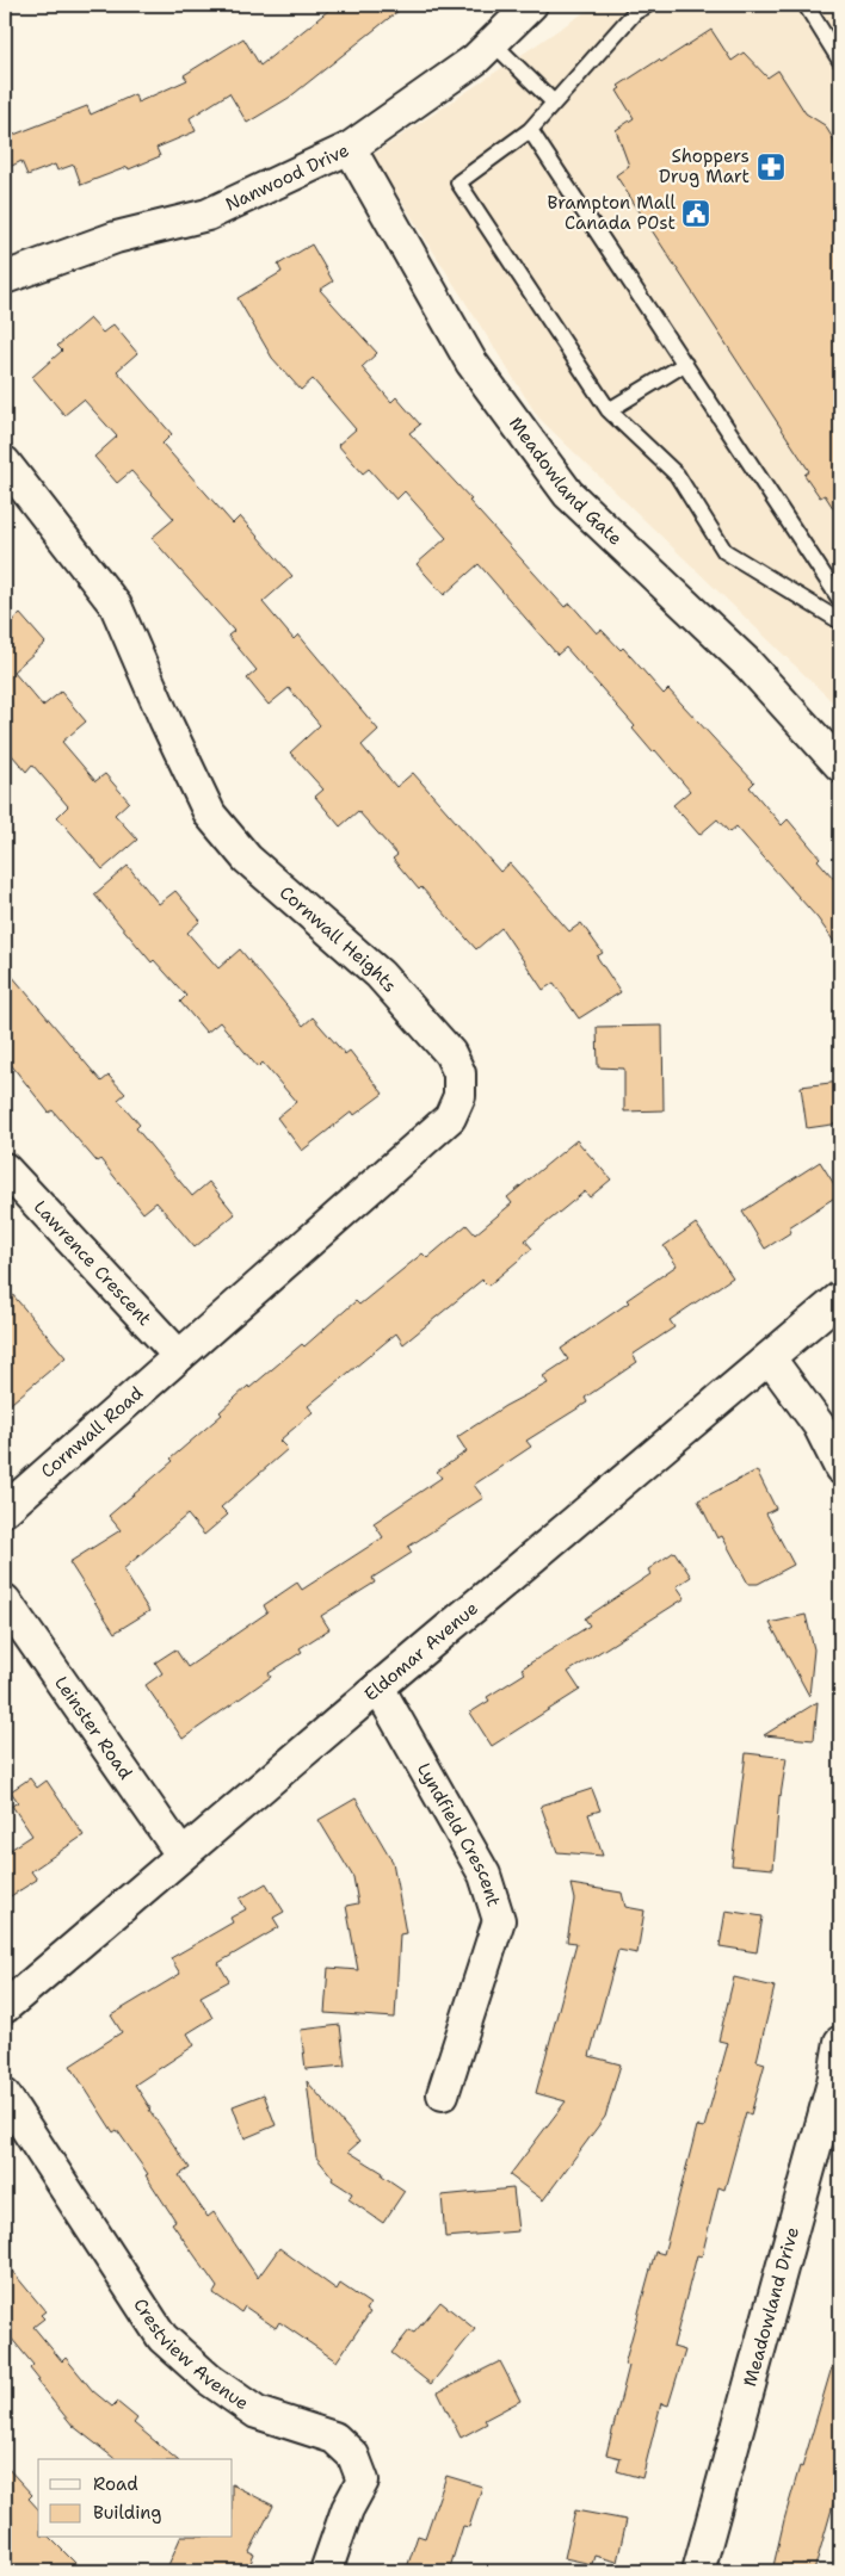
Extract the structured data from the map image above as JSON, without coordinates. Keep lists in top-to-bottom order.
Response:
{
  "streets": {
    "street": [
      "Nanwood Drive",
      "Meadowland Gate",
      "Cornwall Heights",
      "Lawrence Crescent",
      "Cornwall Road",
      "Eldomar Avenue",
      "Leinster Road",
      "Lyndfield Crescent",
      "Meadowland Drive",
      "Crestview Avenue"
    ]
  },
  "crossings": [
    ["Nanwood Drive", "Meadowland Gate"],
    ["Cornwall Heights", "Lawrence Crescent"],
    ["Cornwall Heights", "Cornwall Road"],
    ["Lawrence Crescent", "Cornwall Road"],
    ["Eldomar Avenue", "Leinster Road"],
    ["Eldomar Avenue", "Lyndfield Crescent"]
  ],
  "places": {
    "pharmacy": ["Shoppers Drug Mart"],
    "public building": ["Brampton Mall Canada P0st"]
  },
  "legend": ["Road", "Building"]
}
